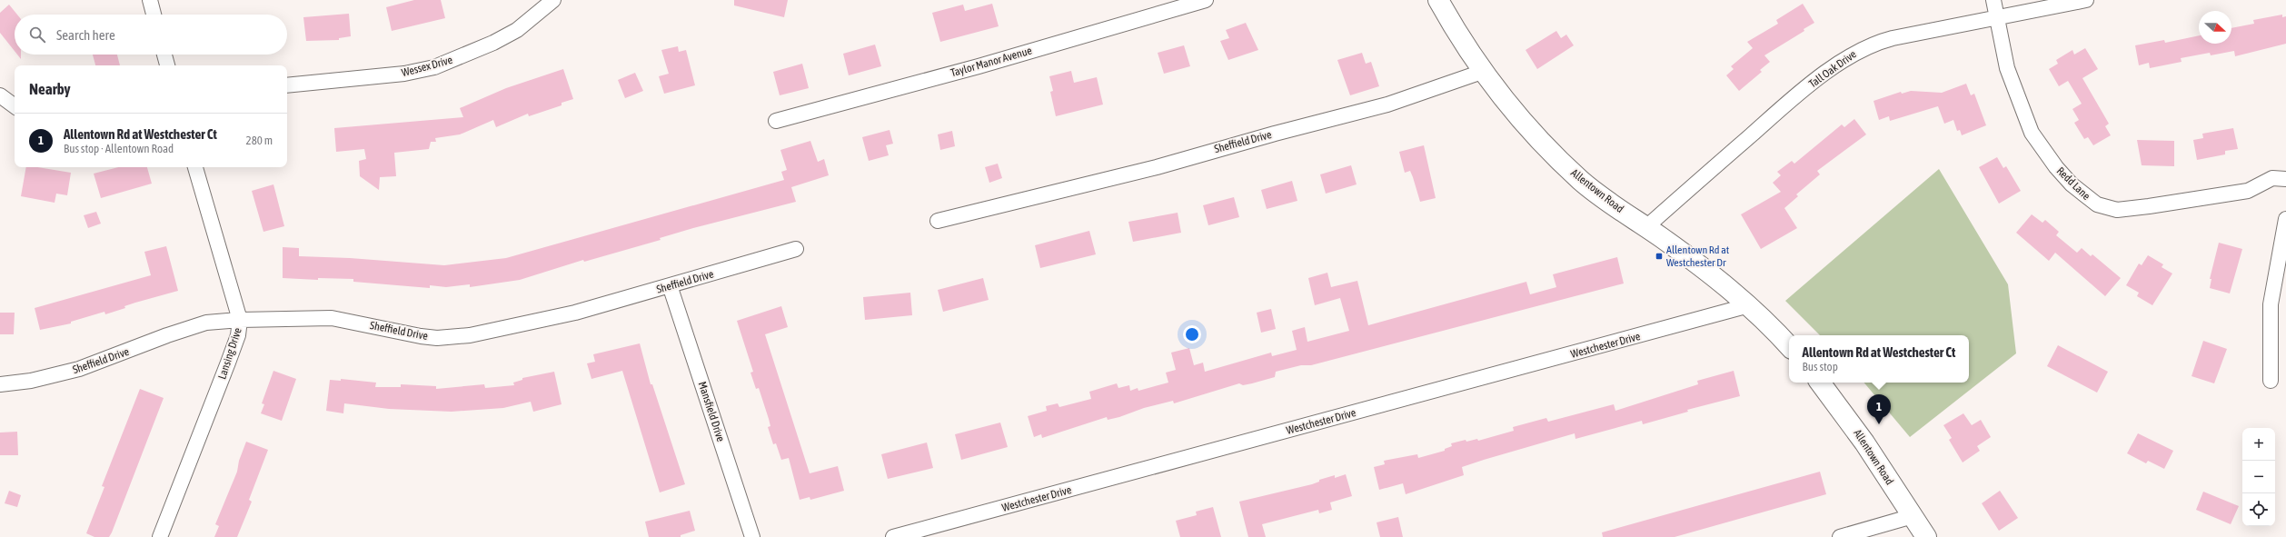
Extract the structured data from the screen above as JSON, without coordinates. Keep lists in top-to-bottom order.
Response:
{
  "streets": {
    "main road": ["Allentown Road"],
    "street": [
      "Taylor Manor Avenue",
      "Wessex Drive",
      "Tall Oak Drive",
      "Sheffield Drive",
      "Redd Lane",
      "Westchester Drive",
      "Lansing Drive",
      "Mansfield Drive"
    ]
  },
  "crossings": [
    ["Tall Oak Drive", "Redd Lane"],
    ["Tall Oak Drive", "Allentown Road"],
    ["Sheffield Drive", "Allentown Road"],
    ["Sheffield Drive", "Lansing Drive"],
    ["Sheffield Drive", "Mansfield Drive"],
    ["Allentown Road", "Westchester Drive"]
  ],
  "places": {
    "transit": ["Allentown Rd at Westchester Dr"]
  },
  "north": "right",
  "page": {
    "search": "Search here",
    "heading": "Nearby",
    "list": [
      {
        "mark": "1",
        "name": "Allentown Rd at Westchester Ct",
        "note": "Bus stop · Allentown Road",
        "value": "280 m"
      }
    ],
    "popup": ["Allentown Rd at Westchester Ct", "Bus stop"],
    "pins": "1",
    "map_buttons": ["+", "−"]
  }
}
